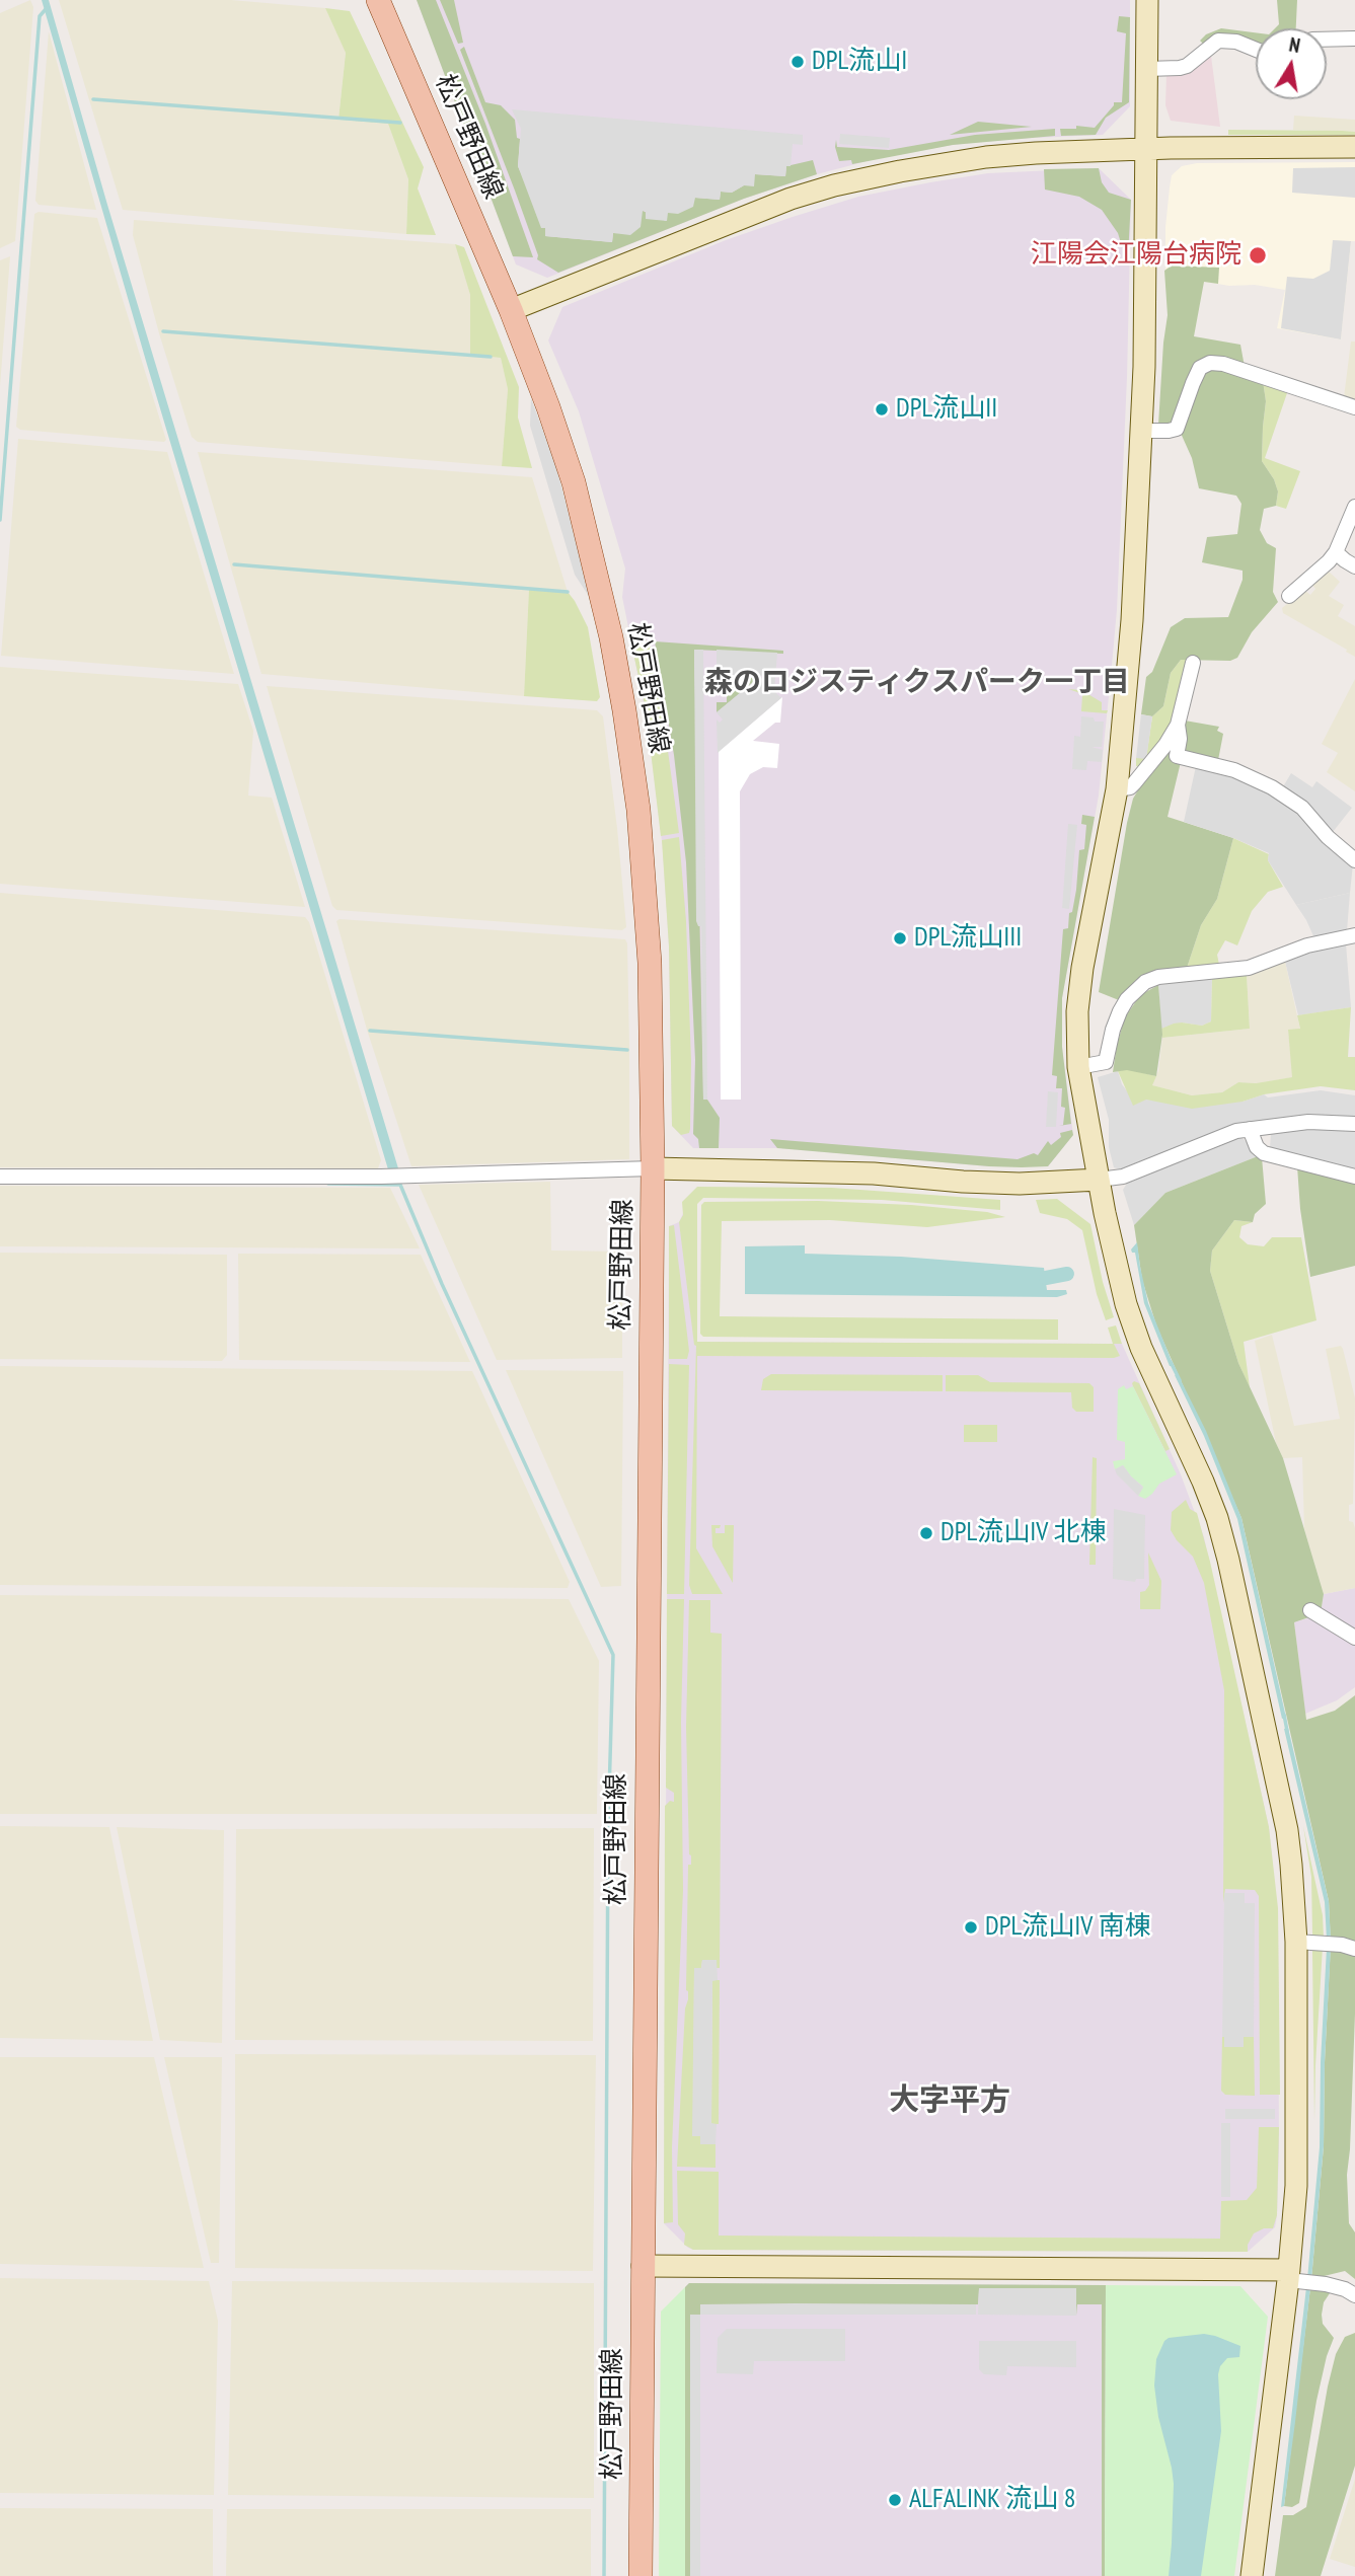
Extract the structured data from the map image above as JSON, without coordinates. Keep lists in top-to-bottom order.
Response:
{
  "streets": {
    "main road": ["松戸野田線"]
  },
  "districts": ["森のロジスティクスパーク一丁目", "大字平方"],
  "places": [
    "DPL流山I",
    "江陽会江陽台病院",
    "DPL流山II",
    "DPL流山III",
    "DPL流山IV 北棟",
    "DPL流山IV 南棟",
    "ALFALINK 流山 8"
  ],
  "north": "top"
}
